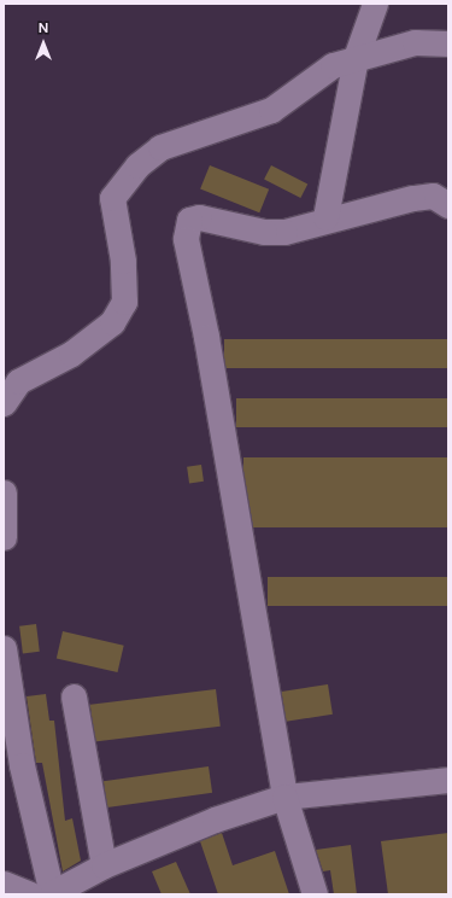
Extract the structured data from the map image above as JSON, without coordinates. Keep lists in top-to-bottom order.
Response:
{
  "north": "top"
}
